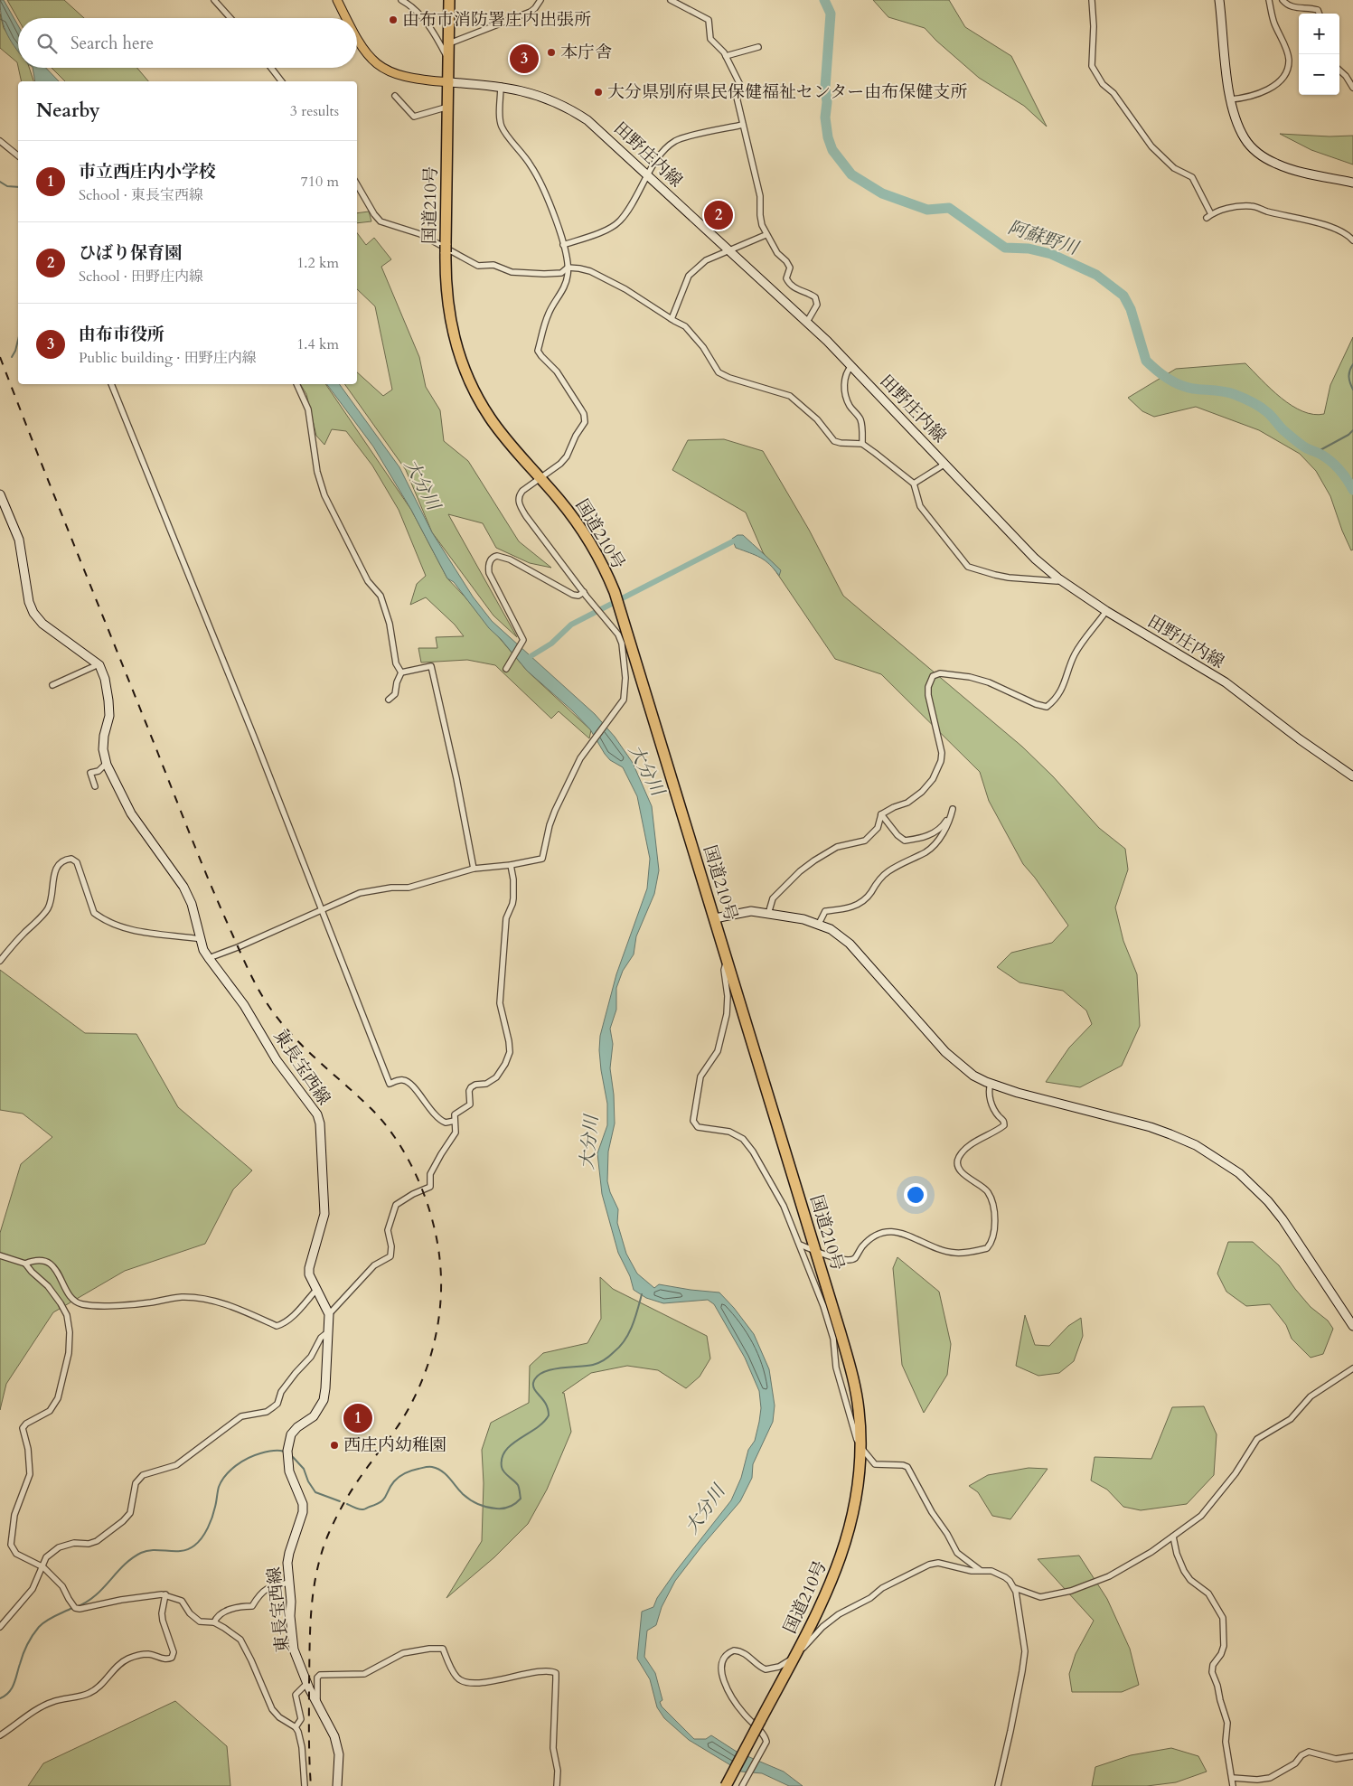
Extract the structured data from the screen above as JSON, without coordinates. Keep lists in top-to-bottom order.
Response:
{
  "streets": {
    "highway": ["国道210号"],
    "main road": ["田野庄内線", "東長宝西線"]
  },
  "crossings": [
    ["田野庄内線", "国道210号"]
  ],
  "water": ["阿蘇野川", "大分川"],
  "places": [
    "由布市消防署庄内出張所",
    "本庁舎",
    "大分県別府県民保健福祉センター由布保健支所",
    "西庄内幼稚園"
  ],
  "page": {
    "map_buttons": ["+", "−"],
    "search": "Search here",
    "pins": ["3", "2", "1"],
    "heading": ["Nearby", "3 results"],
    "list": [
      {
        "mark": "1",
        "name": "市立西庄内小学校",
        "note": "School · 東長宝西線",
        "value": "710 m"
      },
      {
        "mark": "2",
        "name": "ひばり保育園",
        "note": "School · 田野庄内線",
        "value": "1.2 km"
      },
      {
        "mark": "3",
        "name": "由布市役所",
        "note": "Public building · 田野庄内線",
        "value": "1.4 km"
      }
    ]
  }
}
